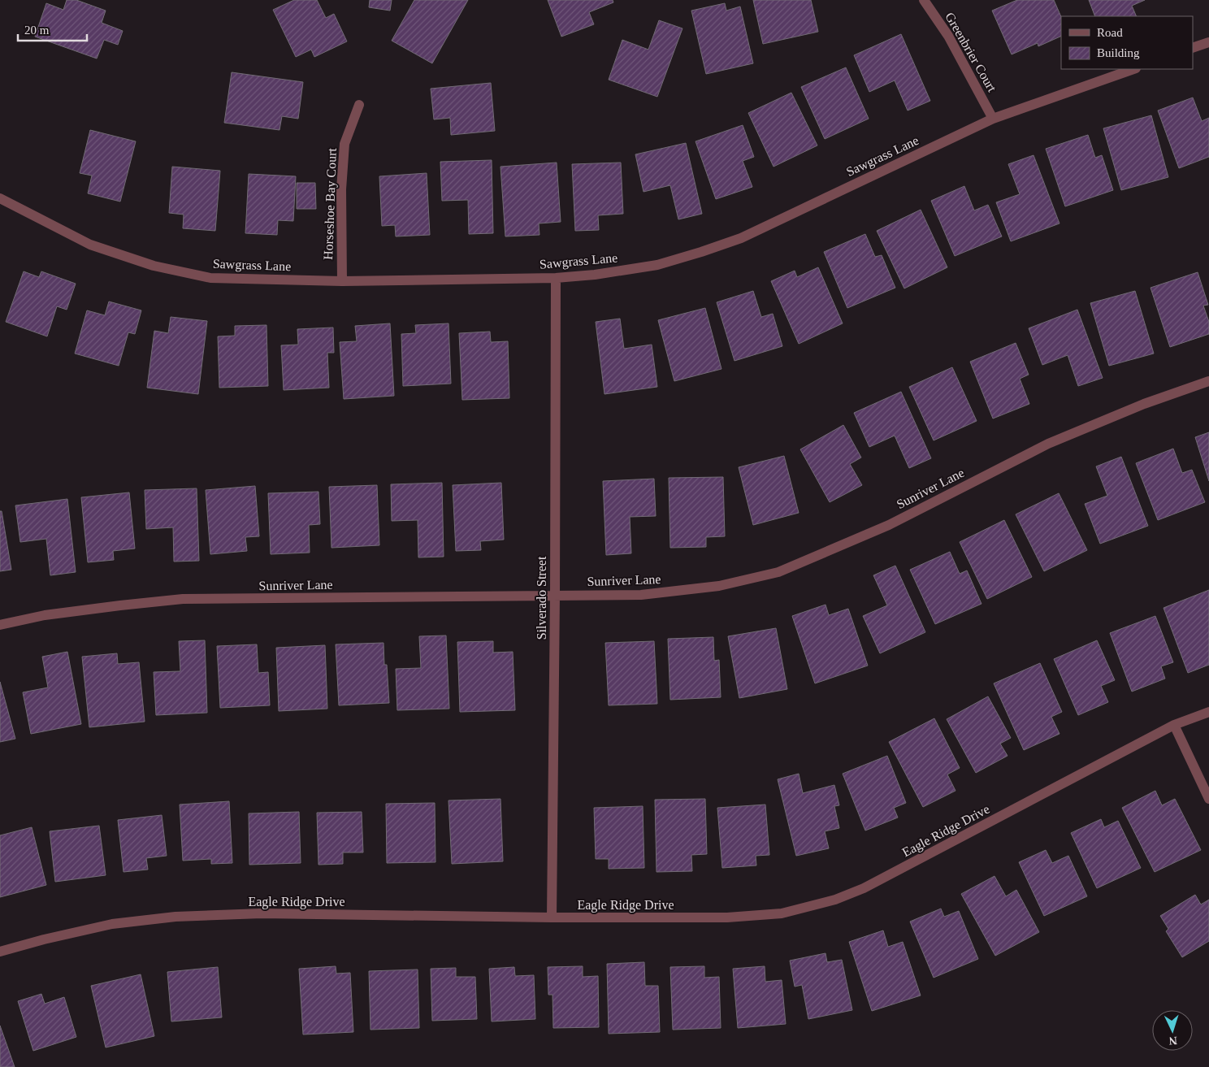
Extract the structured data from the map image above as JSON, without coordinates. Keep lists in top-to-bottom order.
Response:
{
  "streets": {
    "street": [
      "Greenbrier Court",
      "Sawgrass Lane",
      "Horseshoe Bay Court",
      "Sunriver Lane",
      "Silverado Street",
      "Eagle Ridge Drive"
    ]
  },
  "crossings": [
    ["Greenbrier Court", "Sawgrass Lane"],
    ["Sawgrass Lane", "Horseshoe Bay Court"],
    ["Sawgrass Lane", "Silverado Street"],
    ["Sunriver Lane", "Silverado Street"],
    ["Silverado Street", "Eagle Ridge Drive"]
  ],
  "legend": ["Road", "Building"],
  "scale_bar": "20 m",
  "north": "bottom"
}
